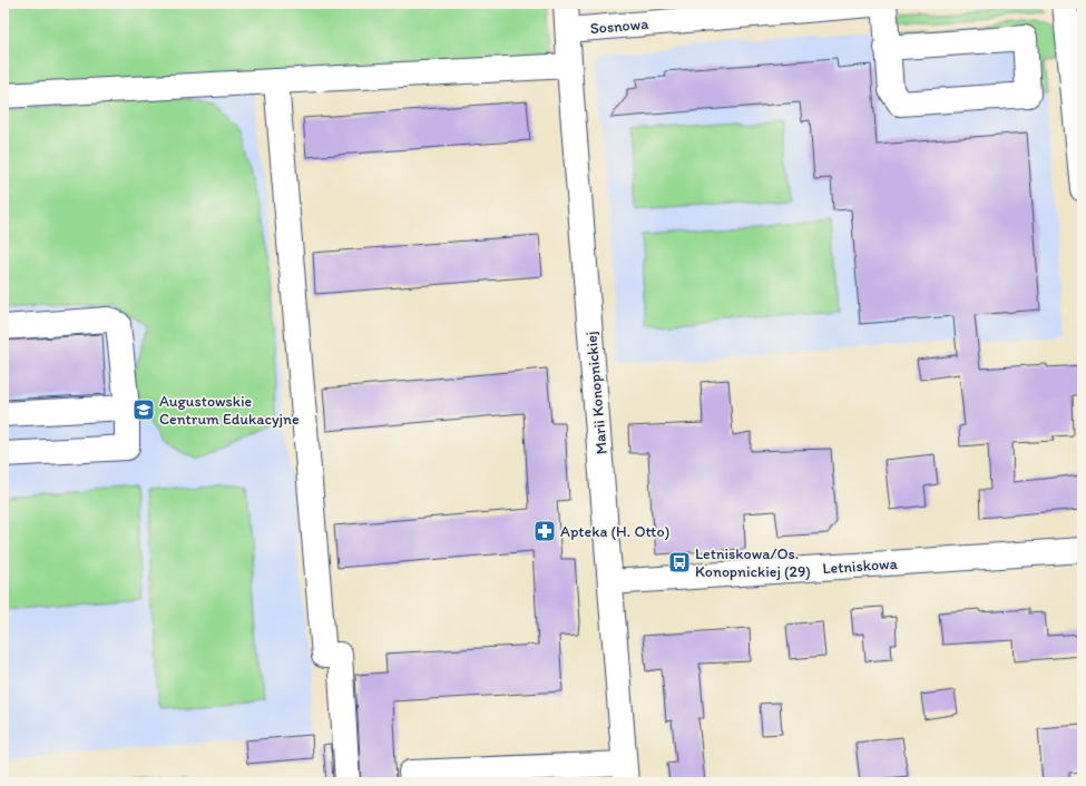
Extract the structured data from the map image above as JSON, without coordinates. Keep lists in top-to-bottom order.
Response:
{
  "streets": {
    "street": ["Sosnowa", "Marii Konopnickiej", "Letniskowa"]
  },
  "crossings": [
    ["Sosnowa", "Marii Konopnickiej"],
    ["Marii Konopnickiej", "Letniskowa"]
  ],
  "places": {
    "school or university": ["Augustowskie Centrum Edukacyjne"],
    "pharmacy": ["Apteka (H. Otto)"],
    "bus stop": ["Letniskowa/Os. Konopnickiej (29)"]
  }
}
